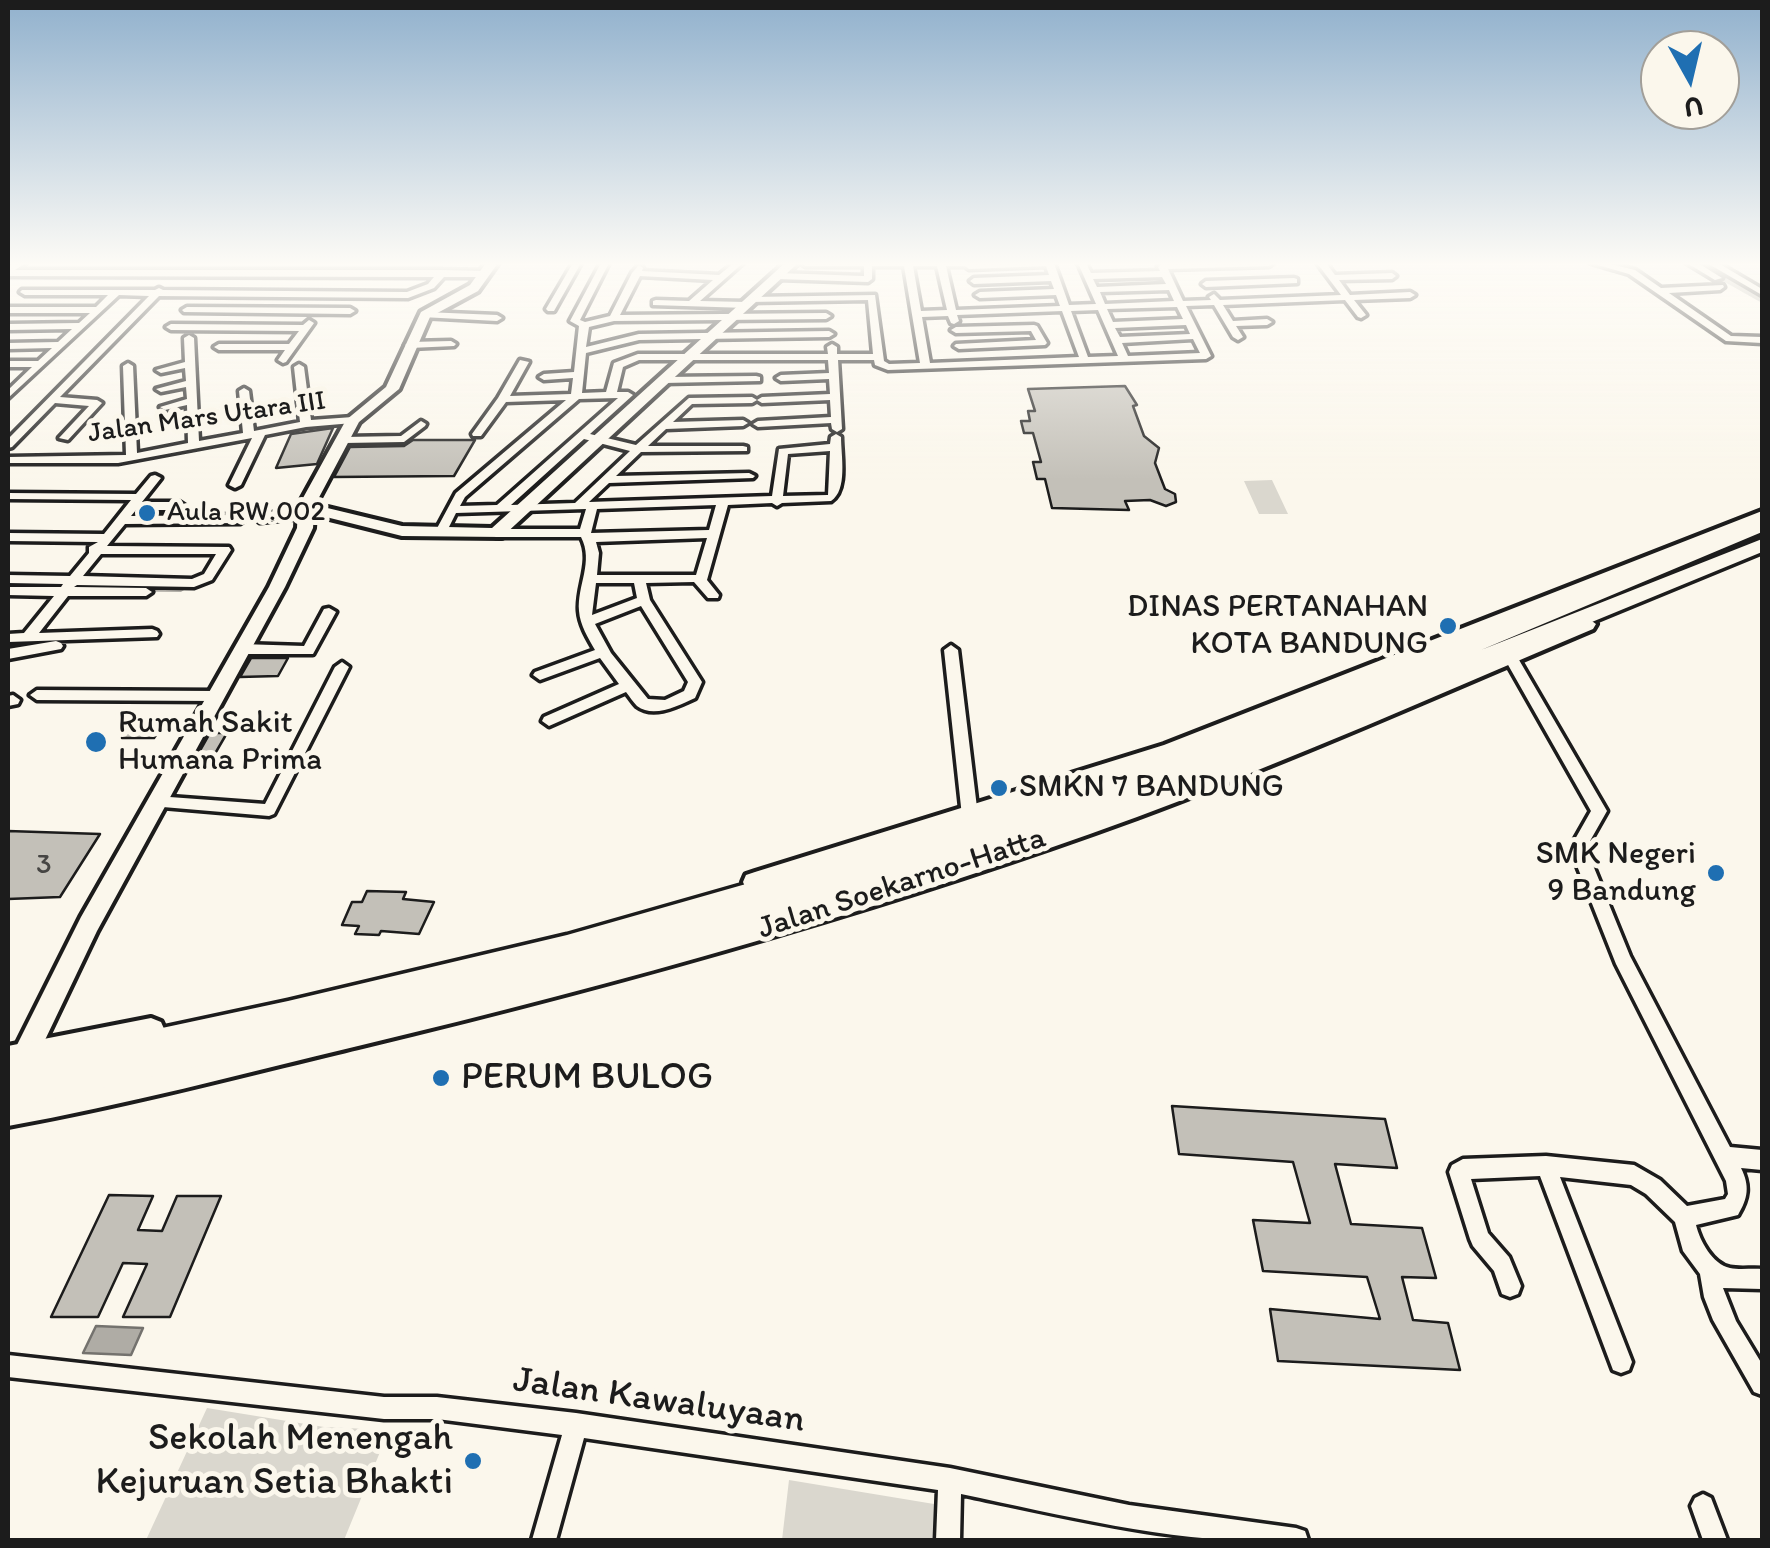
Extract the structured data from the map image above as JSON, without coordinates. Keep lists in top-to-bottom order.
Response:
{
  "streets": {
    "highway": ["Jalan Soekarno-Hatta"],
    "street": ["Jalan Mars Utara III", "Jalan Kawaluyaan"]
  },
  "places": [
    "Aula RW.002",
    "DINAS PERTANAHAN KOTA BANDUNG",
    "Rumah Sakit Humana Prima",
    "SMKN 7 BANDUNG",
    "SMK Negeri 9 Bandung",
    "PERUM BULOG",
    "Sekolah Menengah Kejuruan Setia Bhakti"
  ],
  "house_numbers": ["3"],
  "north": "bottom"
}
